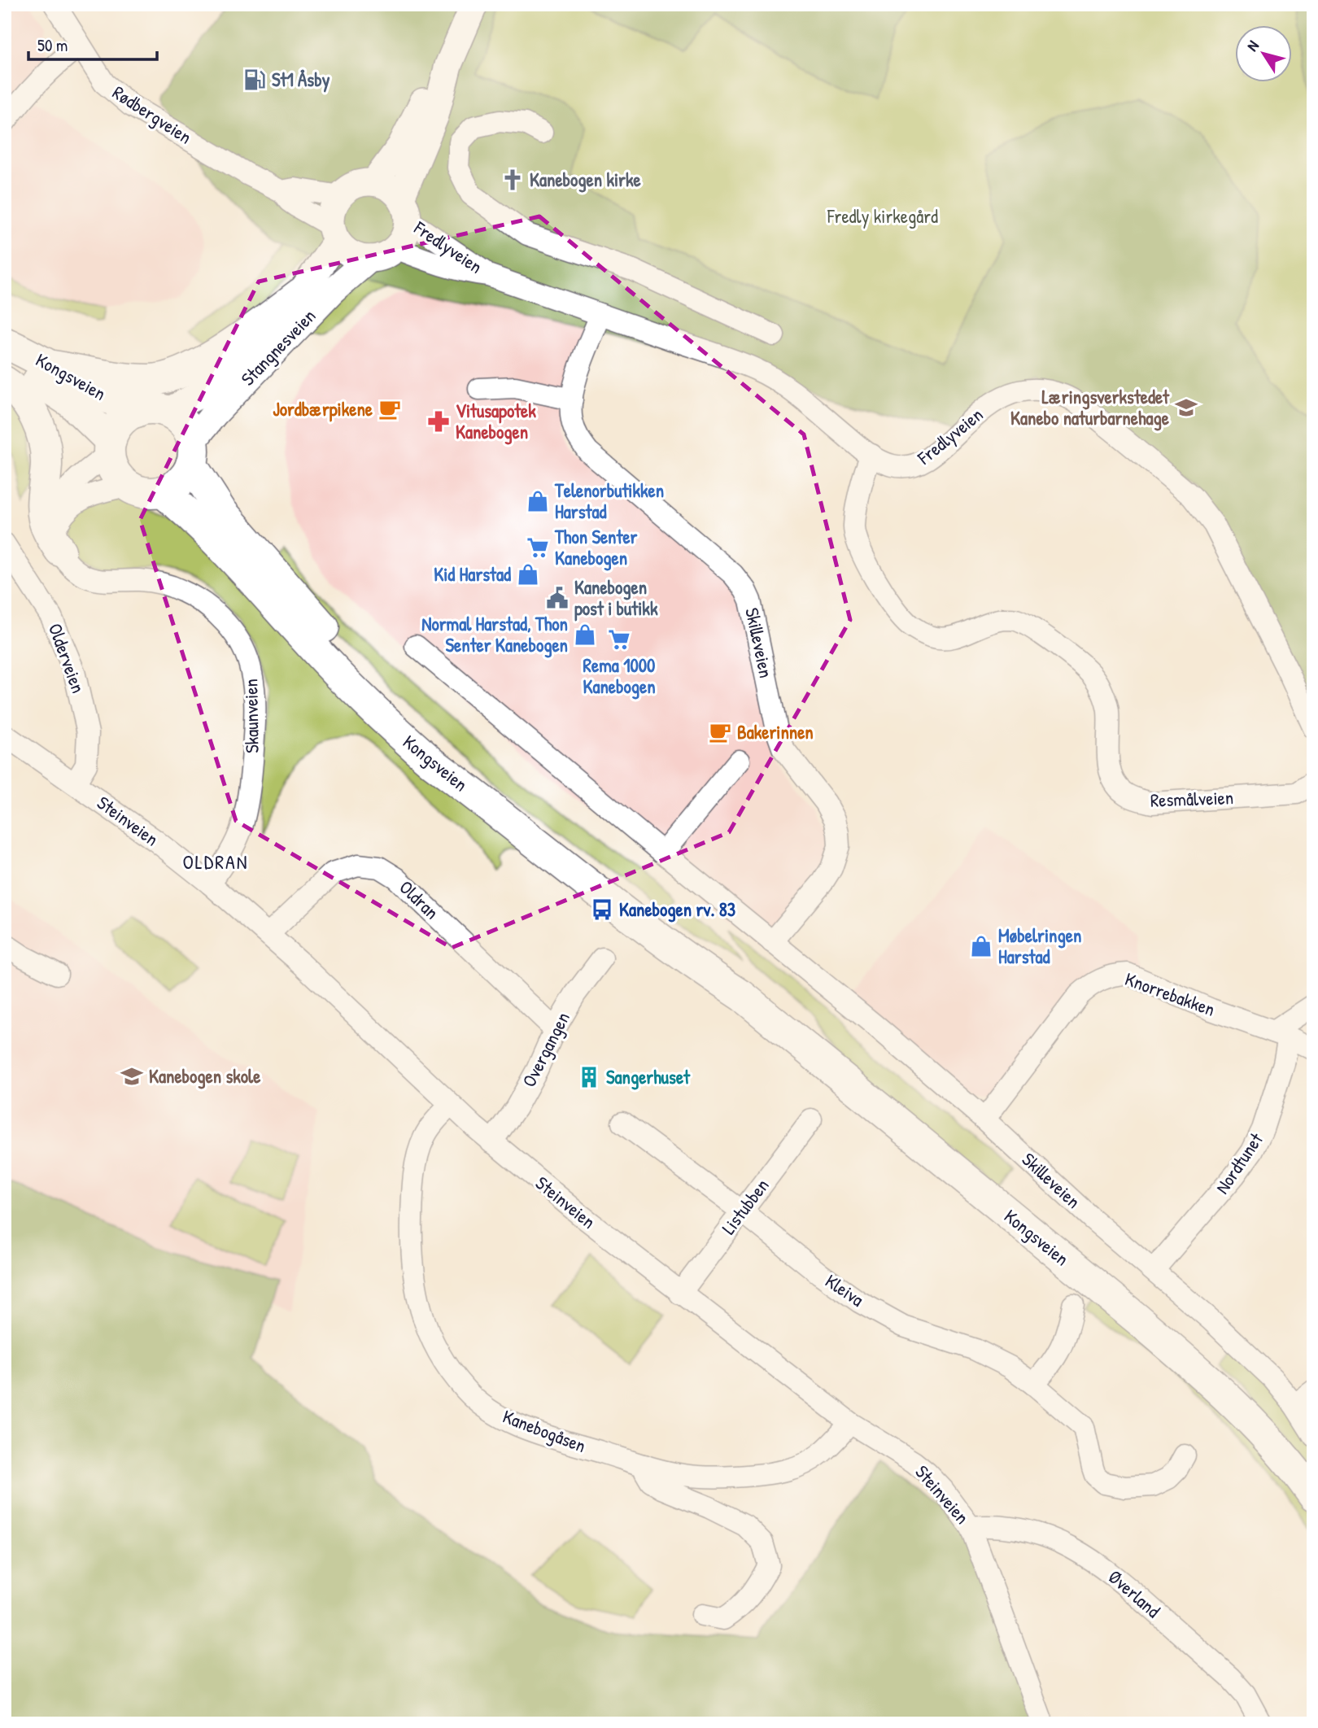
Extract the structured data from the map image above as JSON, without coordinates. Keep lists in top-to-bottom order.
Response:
{
  "streets": {
    "highway": ["Kongsveien"],
    "main road": ["Stangnesveien"],
    "street": [
      "Rødbergveien",
      "Fredlyveien",
      "Skilleveien",
      "Olderveien",
      "Skaunveien",
      "Resmålveien",
      "Steinveien",
      "Oldran",
      "Knorrebakken",
      "Overgangen",
      "Nordtunet",
      "Listubben",
      "Kleiva",
      "Kanebogåsen",
      "Øverland"
    ]
  },
  "crossings": [
    ["Rødbergveien", "Fredlyveien"],
    ["Rødbergveien", "Stangnesveien"],
    ["Fredlyveien", "Stangnesveien"],
    ["Fredlyveien", "Skilleveien"],
    ["Fredlyveien", "Resmålveien"],
    ["Stangnesveien", "Kongsveien"],
    ["Skilleveien", "Knorrebakken"],
    ["Skilleveien", "Nordtunet"],
    ["Olderveien", "Steinveien"],
    ["Skaunveien", "Steinveien"],
    ["Steinveien", "Oldran"],
    ["Steinveien", "Overgangen"],
    ["Steinveien", "Listubben"],
    ["Steinveien", "Kanebogåsen"],
    ["Steinveien", "Øverland"],
    ["Oldran", "Overgangen"],
    ["Knorrebakken", "Nordtunet"],
    ["Listubben", "Kleiva"]
  ],
  "districts": ["OLDRAN"],
  "parks": ["Fredly kirkegård"],
  "places": {
    "fuel station": ["St1 Åsby"],
    "church": ["Kanebogen kirke"],
    "school or university": ["Læringsverkstedet Kanebo naturbarnehage", "Kanebogen skole"],
    "cafe": ["Jordbærpikene", "Bakerinnen"],
    "pharmacy": ["Vitusapotek Kanebogen"],
    "shop": [
      "Telenorbutikken Harstad",
      "Kid Harstad",
      "Normal Harstad, Thon Senter Kanebogen",
      "Møbelringen Harstad"
    ],
    "supermarket": ["Thon Senter Kanebogen", "Rema 1000 Kanebogen"],
    "public building": ["Kanebogen post i butikk"],
    "bus stop": ["Kanebogen rv. 83"],
    "building": ["Sangerhuset"]
  },
  "scale_bar": "50 m",
  "north": "top left"
}
